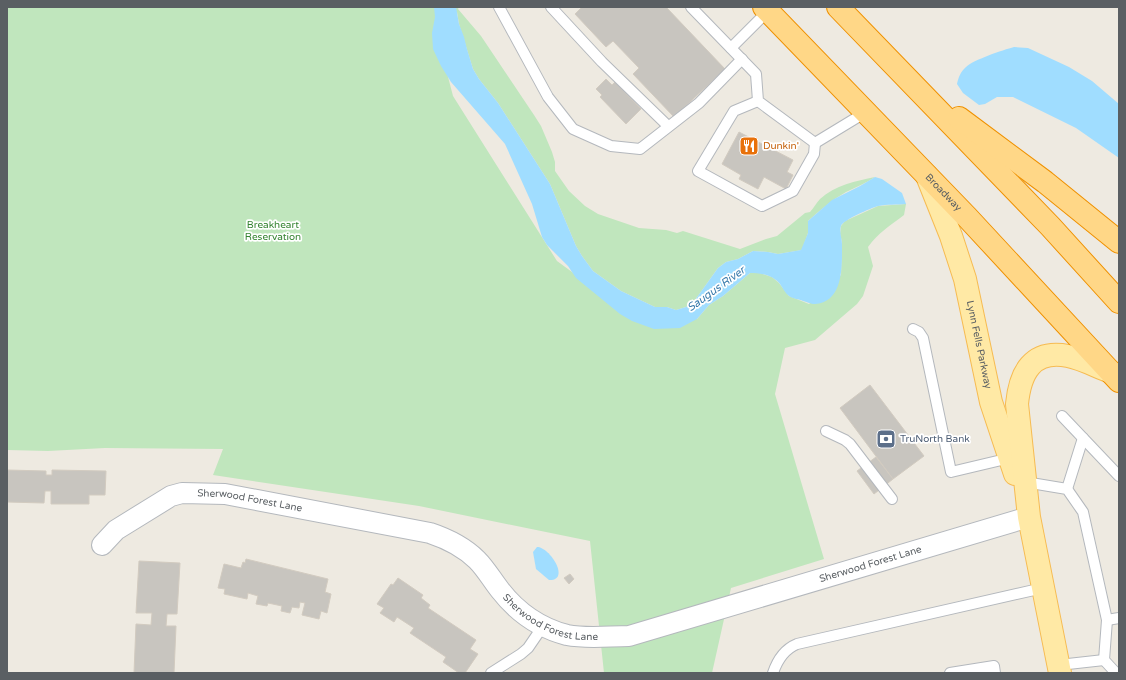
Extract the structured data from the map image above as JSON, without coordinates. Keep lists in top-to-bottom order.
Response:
{
  "streets": {
    "highway": ["Broadway"],
    "main road": ["Lynn Fells Parkway"],
    "street": ["Sherwood Forest Lane"]
  },
  "crossings": [
    ["Broadway", "Lynn Fells Parkway"],
    ["Lynn Fells Parkway", "Sherwood Forest Lane"]
  ],
  "water": ["Saugus River"],
  "parks": ["Breakheart Reservation"],
  "places": {
    "restaurant": ["Dunkin'"],
    "bank": ["TruNorth Bank"]
  }
}
